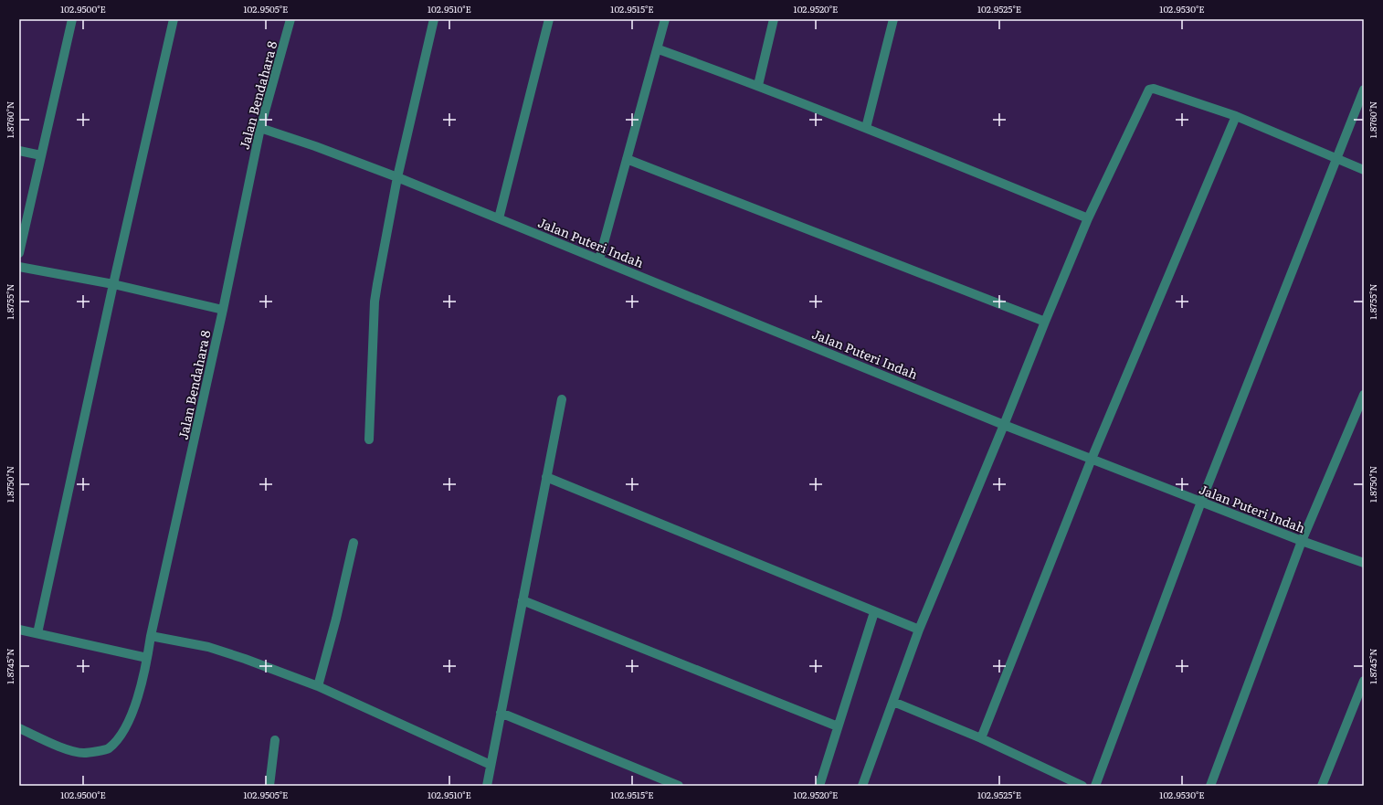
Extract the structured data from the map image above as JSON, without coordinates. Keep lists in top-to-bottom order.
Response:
{
  "streets": {
    "street": ["Jalan Bendahara 8", "Jalan Puteri Indah"]
  },
  "crossings": [
    ["Jalan Bendahara 8", "Jalan Puteri Indah"]
  ],
  "coordinates": [
    "102.9500°E",
    "102.9505°E",
    "102.9510°E",
    "102.9515°E",
    "102.9520°E",
    "102.9525°E",
    "102.9530°E",
    "1.8760°N",
    "1.8755°N",
    "1.8750°N",
    "1.8745°N"
  ]
}
